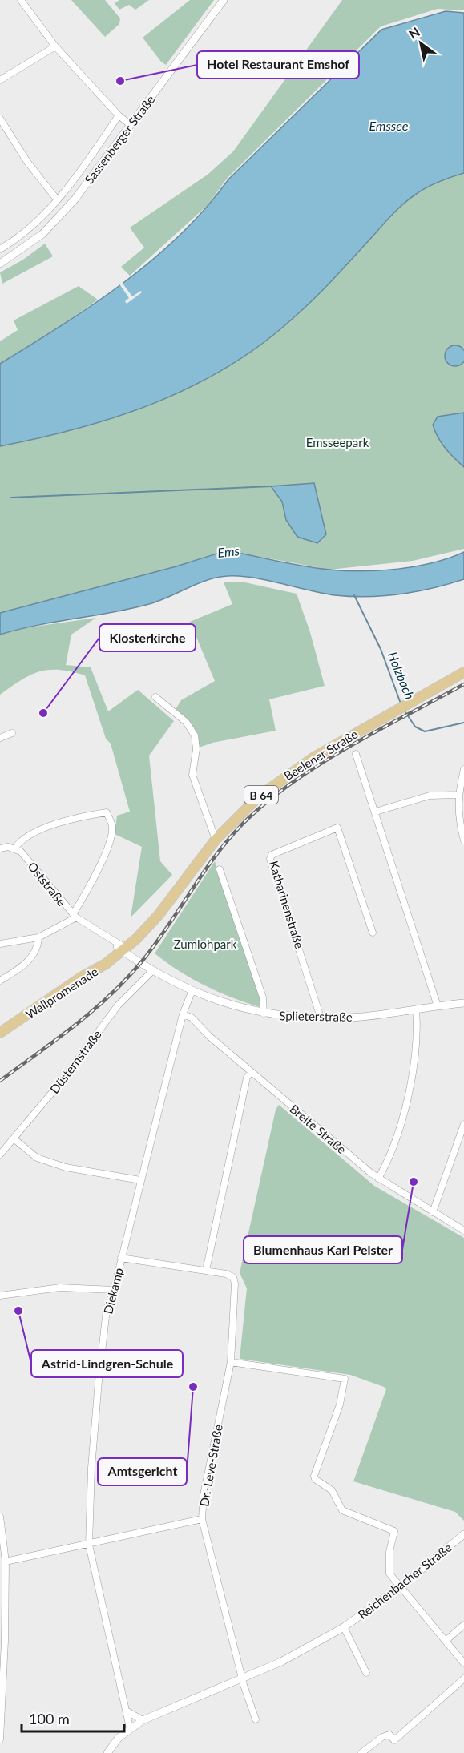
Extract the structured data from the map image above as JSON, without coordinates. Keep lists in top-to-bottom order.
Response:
{
  "streets": {
    "main road": ["Beelener Straße", "B 64", "Wallpromenade"],
    "street": [
      "Sassenberger Straße",
      "Oststraße",
      "Katharinenstraße",
      "Splieterstraße",
      "Düsternstraße",
      "Breite Straße",
      "Diekamp",
      "Dr.-Leve-Straße",
      "Reichenbacher Straße"
    ]
  },
  "crossings": [
    ["Beelener Straße", "Oststraße"],
    ["Beelener Straße", "Wallpromenade"],
    ["Beelener Straße", "Splieterstraße"],
    ["Oststraße", "Wallpromenade"],
    ["Oststraße", "Splieterstraße"],
    ["Katharinenstraße", "Splieterstraße"],
    ["Wallpromenade", "Splieterstraße"],
    ["Splieterstraße", "Düsternstraße"],
    ["Splieterstraße", "Diekamp"],
    ["Breite Straße", "Diekamp"],
    ["Diekamp", "Reichenbacher Straße"],
    ["Dr.-Leve-Straße", "Reichenbacher Straße"]
  ],
  "water": ["Emssee", "Ems", "Holzbach"],
  "parks": ["Emsseepark", "Zumlohpark"],
  "places": [
    "Hotel Restaurant Emshof",
    "Klosterkirche",
    "Blumenhaus Karl Pelster",
    "Astrid-Lindgren-Schule",
    "Amtsgericht"
  ],
  "scale_bar": "100 m",
  "north": "top left"
}
